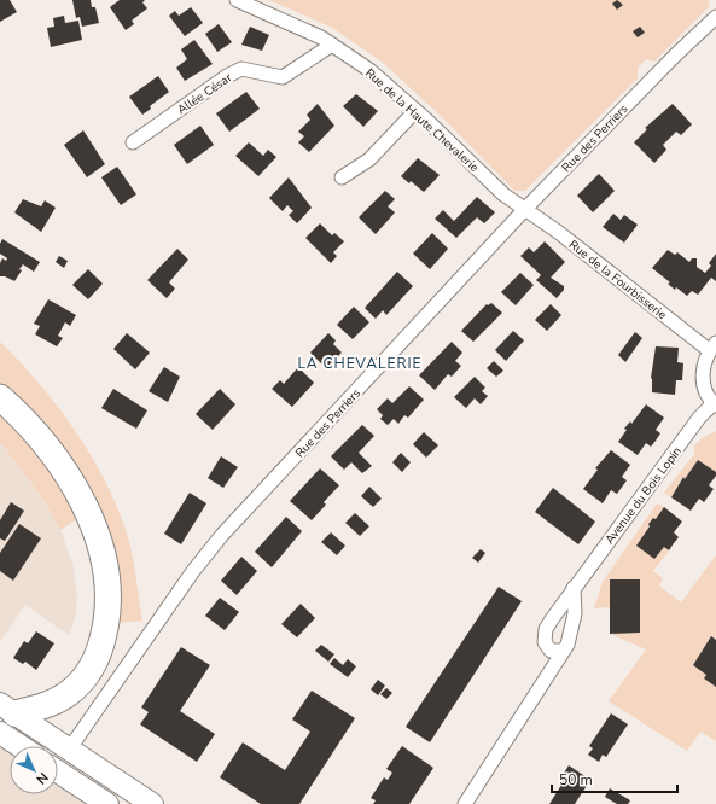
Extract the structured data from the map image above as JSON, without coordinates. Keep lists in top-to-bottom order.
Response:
{
  "streets": {
    "street": [
      "Allée César",
      "Rue de la Haute Chevalerie",
      "Rue des Perriers",
      "Rue de la Fourbisserie",
      "Avenue du Bois Lopin"
    ]
  },
  "crossings": [
    ["Allée César", "Rue de la Haute Chevalerie"],
    ["Rue de la Haute Chevalerie", "Rue des Perriers"],
    ["Rue de la Haute Chevalerie", "Rue de la Fourbisserie"],
    ["Rue des Perriers", "Rue de la Fourbisserie"]
  ],
  "districts": ["LA CHEVALERIE"],
  "scale_bar": "50 m",
  "north": "bottom right"
}
